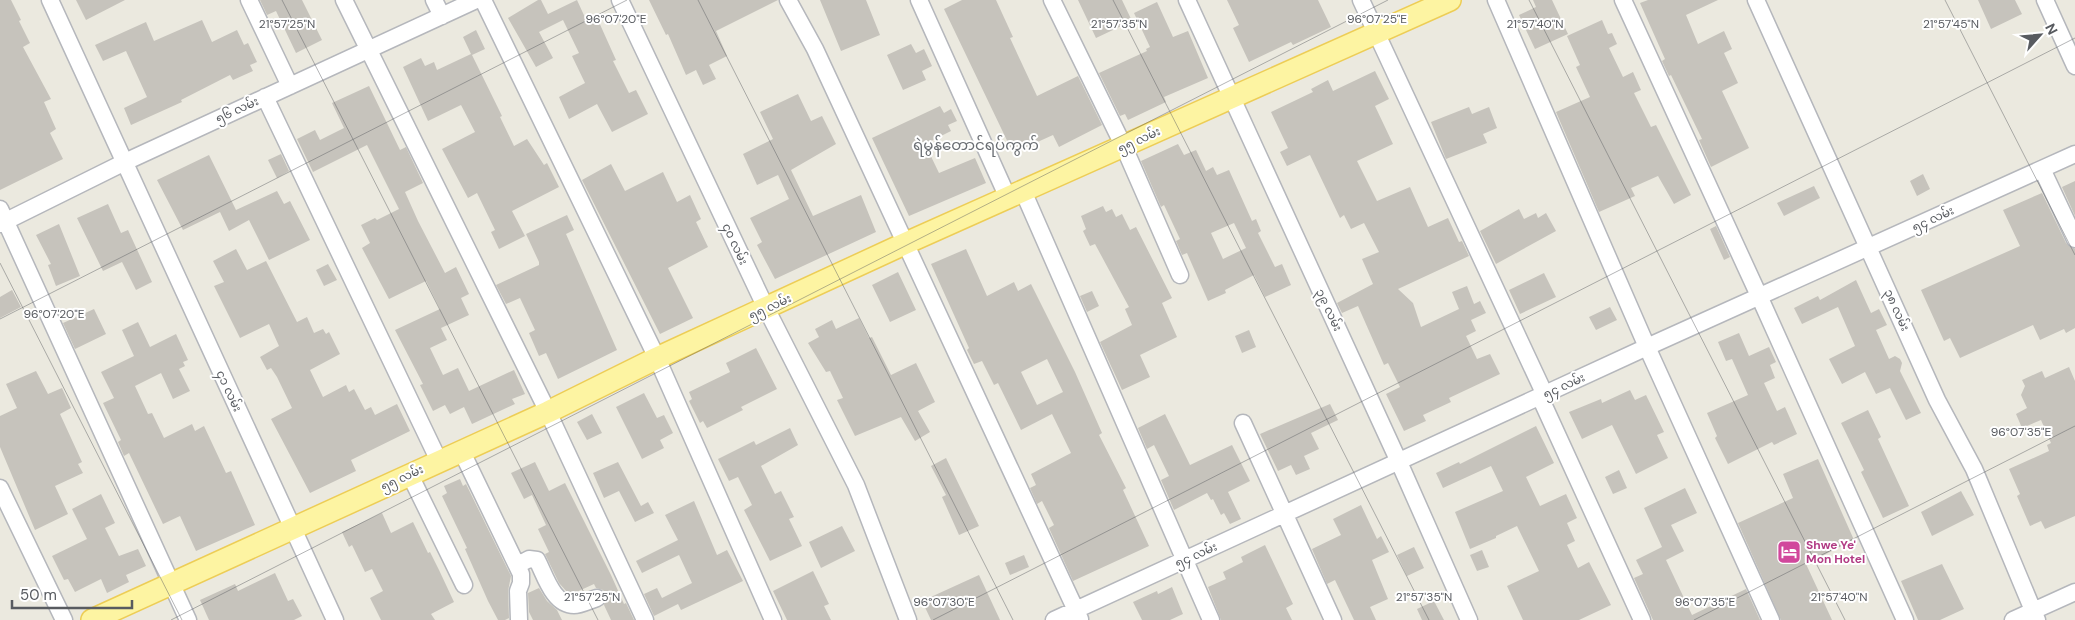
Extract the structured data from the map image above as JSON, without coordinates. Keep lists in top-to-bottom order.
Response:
{
  "streets": {
    "main road": ["၅၅ လမ်း"],
    "street": [
      "၅၆ လမ်း",
      "၅၄ လမ်း",
      "၄၀ လမ်း",
      "၃၉ လမ်း",
      "၃၈ လမ်း",
      "၄၁ လမ်း"
    ]
  },
  "crossings": [
    ["၅၆ လမ်း", "၄၁ လမ်း"],
    ["၅၅ လမ်း", "၄၀ လမ်း"],
    ["၅၅ လမ်း", "၃၉ လမ်း"],
    ["၅၅ လမ်း", "၄၁ လမ်း"],
    ["၅၄ လမ်း", "၃၉ လမ်း"],
    ["၅၄ လမ်း", "၃၈ လမ်း"]
  ],
  "districts": ["ရဲမွန်တောင်ရပ်ကွက်"],
  "places": {
    "hotel": ["Shwe Ye' Mon Hotel"]
  },
  "scale_bar": "50 m",
  "north": "top right",
  "coordinates": [
    "96°07'20\"E",
    "96°07'25\"E",
    "21°57'25\"N",
    "21°57'35\"N",
    "21°57'40\"N",
    "21°57'45\"N",
    "96°07'35\"E",
    "96°07'30\"E"
  ]
}
